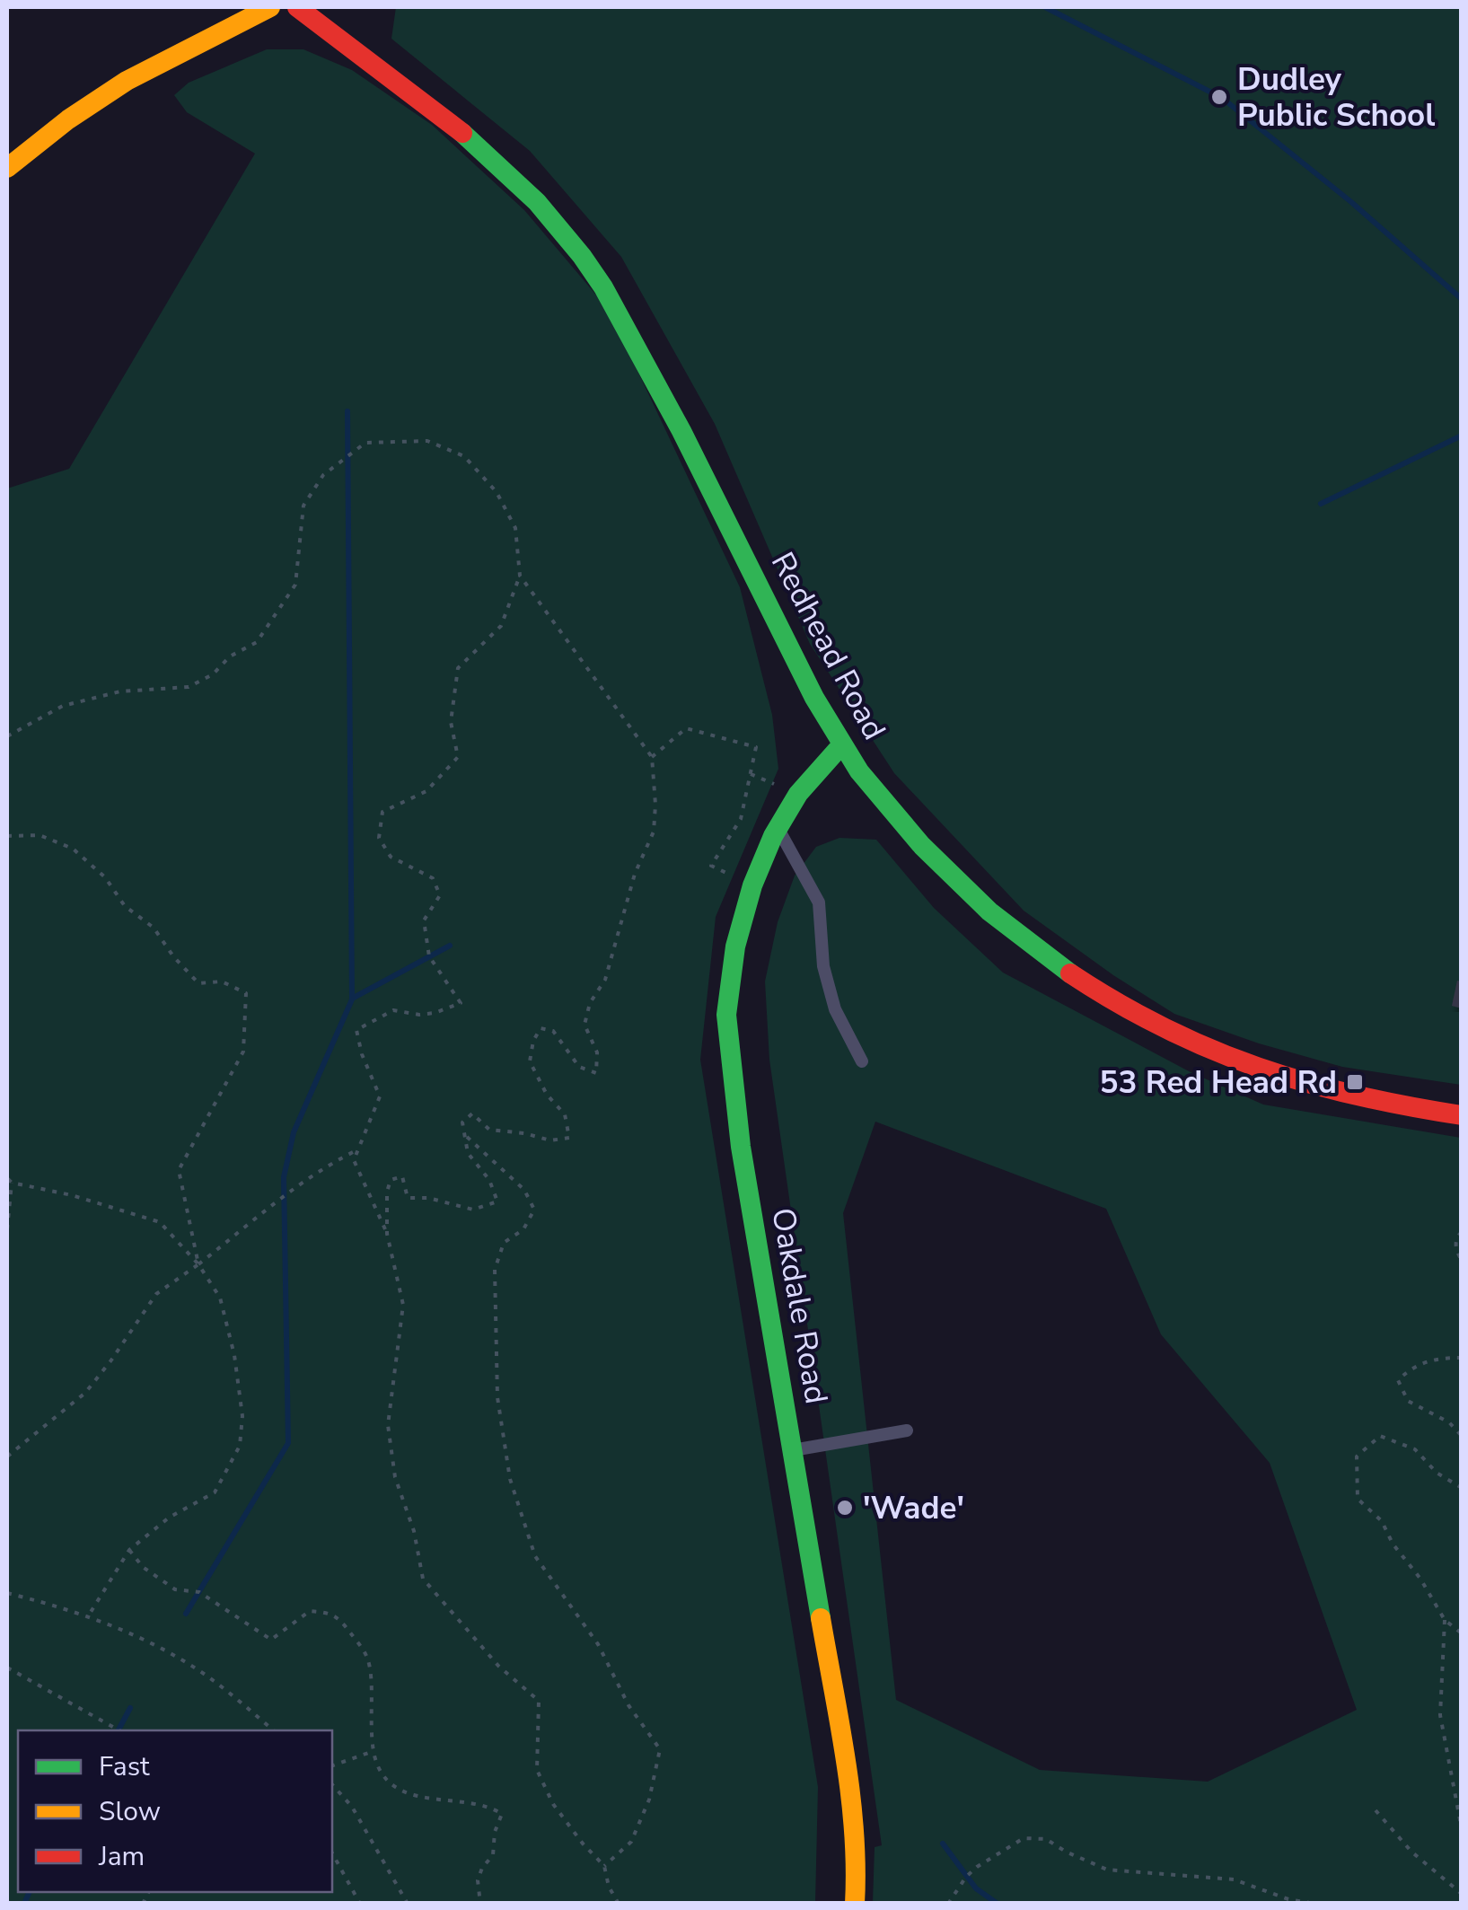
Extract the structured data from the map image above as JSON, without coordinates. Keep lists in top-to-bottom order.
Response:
{
  "streets": {
    "main road": ["Redhead Road", "Oakdale Road"]
  },
  "crossings": [
    ["Redhead Road", "Oakdale Road"]
  ],
  "places": {
    "other": ["Dudley Public School", "'Wade'"],
    "transit": ["53 Red Head Rd"]
  },
  "legend": ["Fast", "Slow", "Jam"]
}
